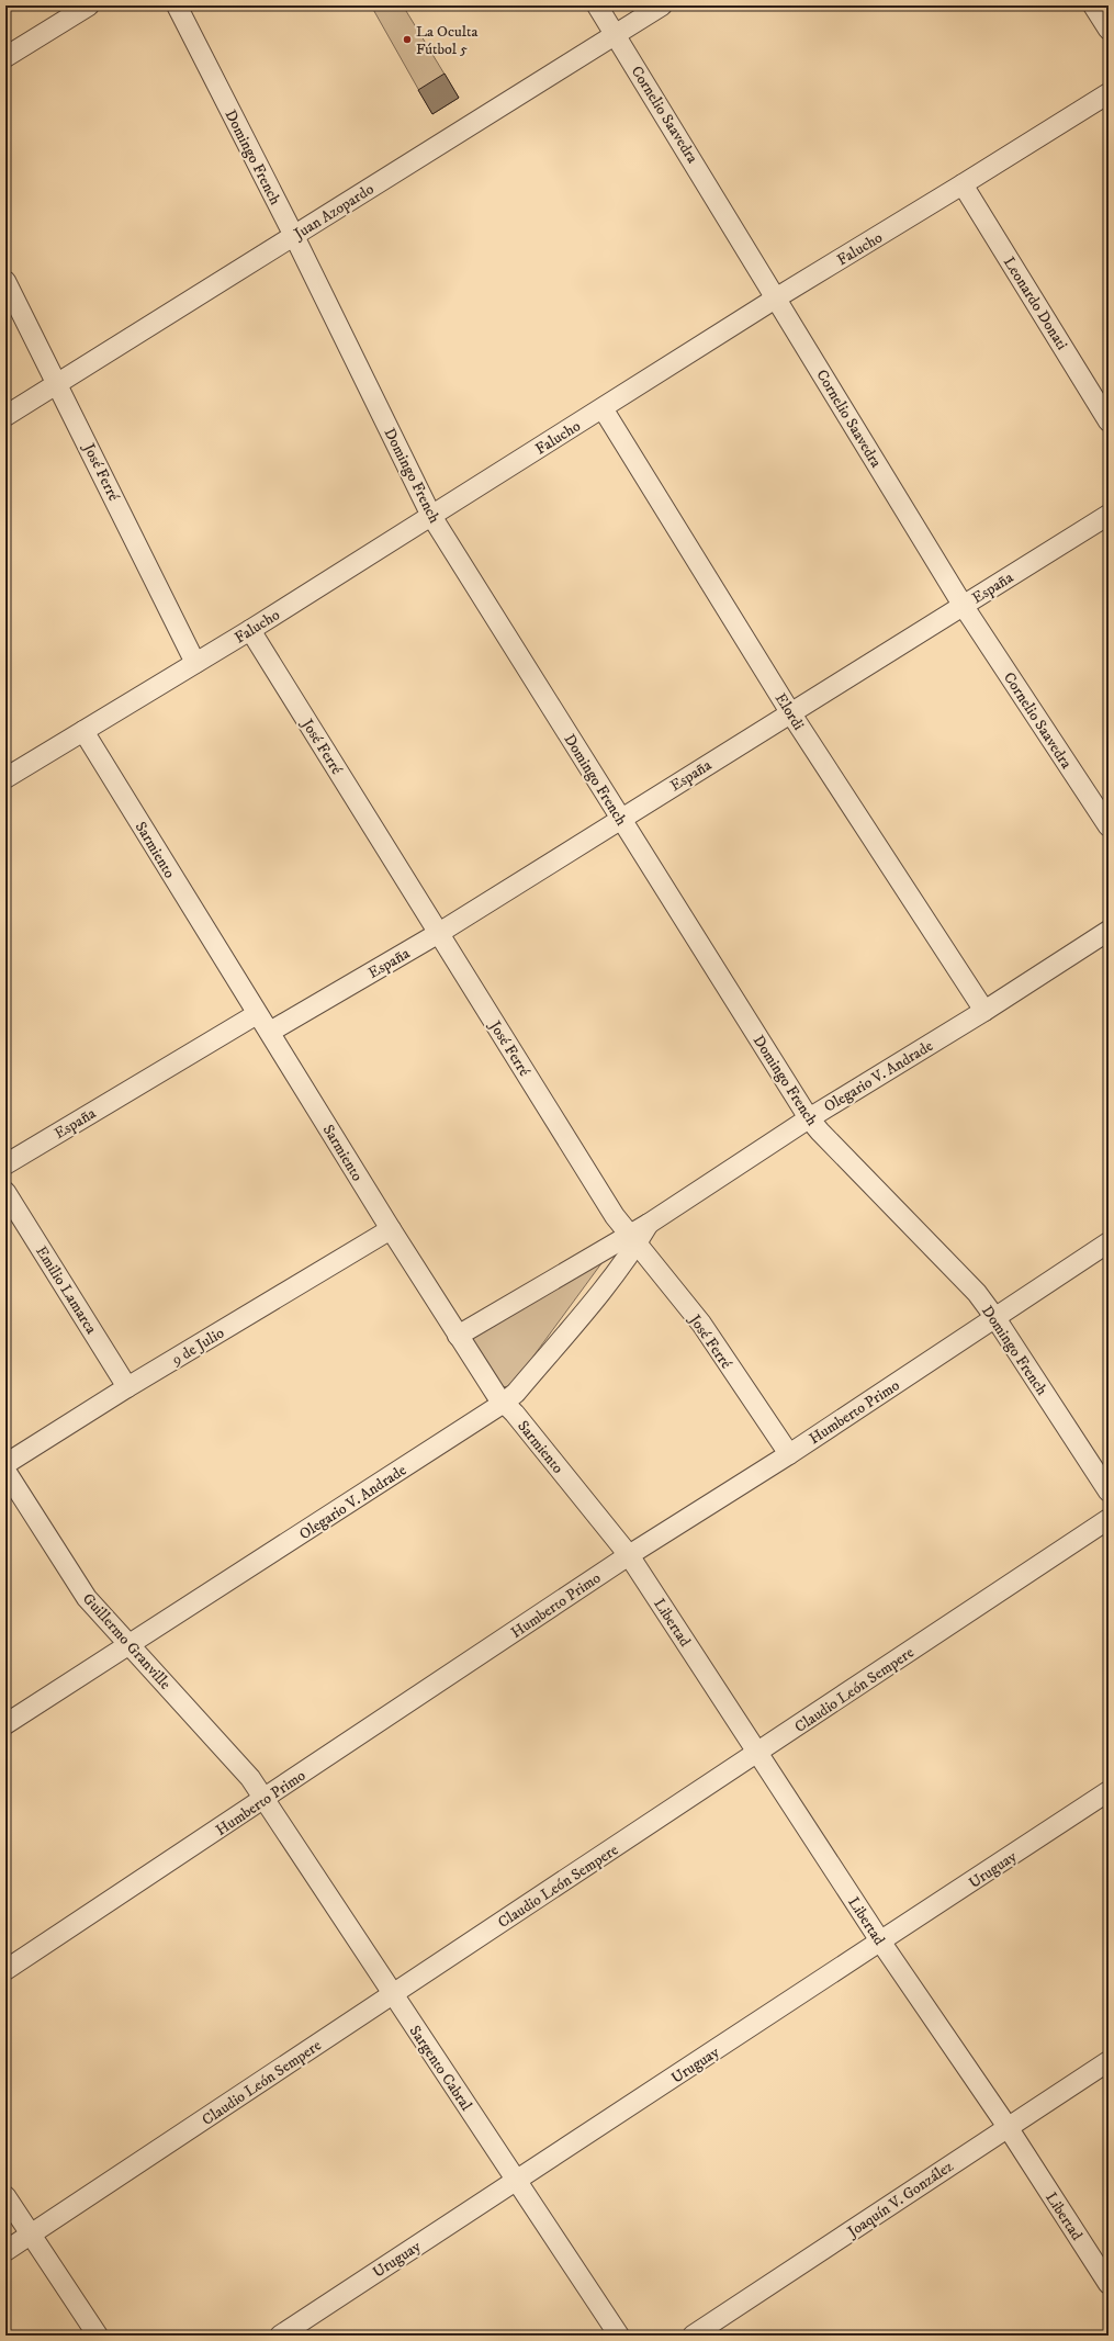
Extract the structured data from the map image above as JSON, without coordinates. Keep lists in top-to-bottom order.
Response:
{
  "streets": {
    "street": [
      "Cornelio Saavedra",
      "Domingo French",
      "Juan Azopardo",
      "Falucho",
      "Leonardo Donati",
      "José Ferré",
      "España",
      "Elordi",
      "Sarmiento",
      "Olegario V. Andrade",
      "Emilio Lamarca",
      "9 de Julio",
      "Humberto Primo",
      "Libertad",
      "Guillermo Granville",
      "Claudio León Sempere",
      "Uruguay",
      "Sargento Cabral",
      "Joaquín V. González"
    ]
  },
  "crossings": [
    ["Cornelio Saavedra", "Juan Azopardo"],
    ["Cornelio Saavedra", "Falucho"],
    ["Cornelio Saavedra", "España"],
    ["Domingo French", "Juan Azopardo"],
    ["Domingo French", "Falucho"],
    ["Domingo French", "España"],
    ["Domingo French", "Olegario V. Andrade"],
    ["Domingo French", "Humberto Primo"],
    ["Juan Azopardo", "José Ferré"],
    ["Falucho", "Leonardo Donati"],
    ["Falucho", "José Ferré"],
    ["Falucho", "Elordi"],
    ["Falucho", "Sarmiento"],
    ["José Ferré", "España"],
    ["José Ferré", "Olegario V. Andrade"],
    ["José Ferré", "Humberto Primo"],
    ["España", "Elordi"],
    ["España", "Sarmiento"],
    ["Elordi", "Olegario V. Andrade"],
    ["Sarmiento", "Olegario V. Andrade"],
    ["Sarmiento", "9 de Julio"],
    ["Sarmiento", "Humberto Primo"],
    ["Sarmiento", "Libertad"],
    ["Olegario V. Andrade", "Guillermo Granville"],
    ["Emilio Lamarca", "9 de Julio"],
    ["Humberto Primo", "Libertad"],
    ["Humberto Primo", "Guillermo Granville"],
    ["Humberto Primo", "Sargento Cabral"],
    ["Libertad", "Claudio León Sempere"],
    ["Libertad", "Uruguay"],
    ["Libertad", "Joaquín V. González"],
    ["Guillermo Granville", "Sargento Cabral"],
    ["Claudio León Sempere", "Sargento Cabral"],
    ["Uruguay", "Sargento Cabral"]
  ],
  "places": ["La Oculta Fútbol 5"]
}
